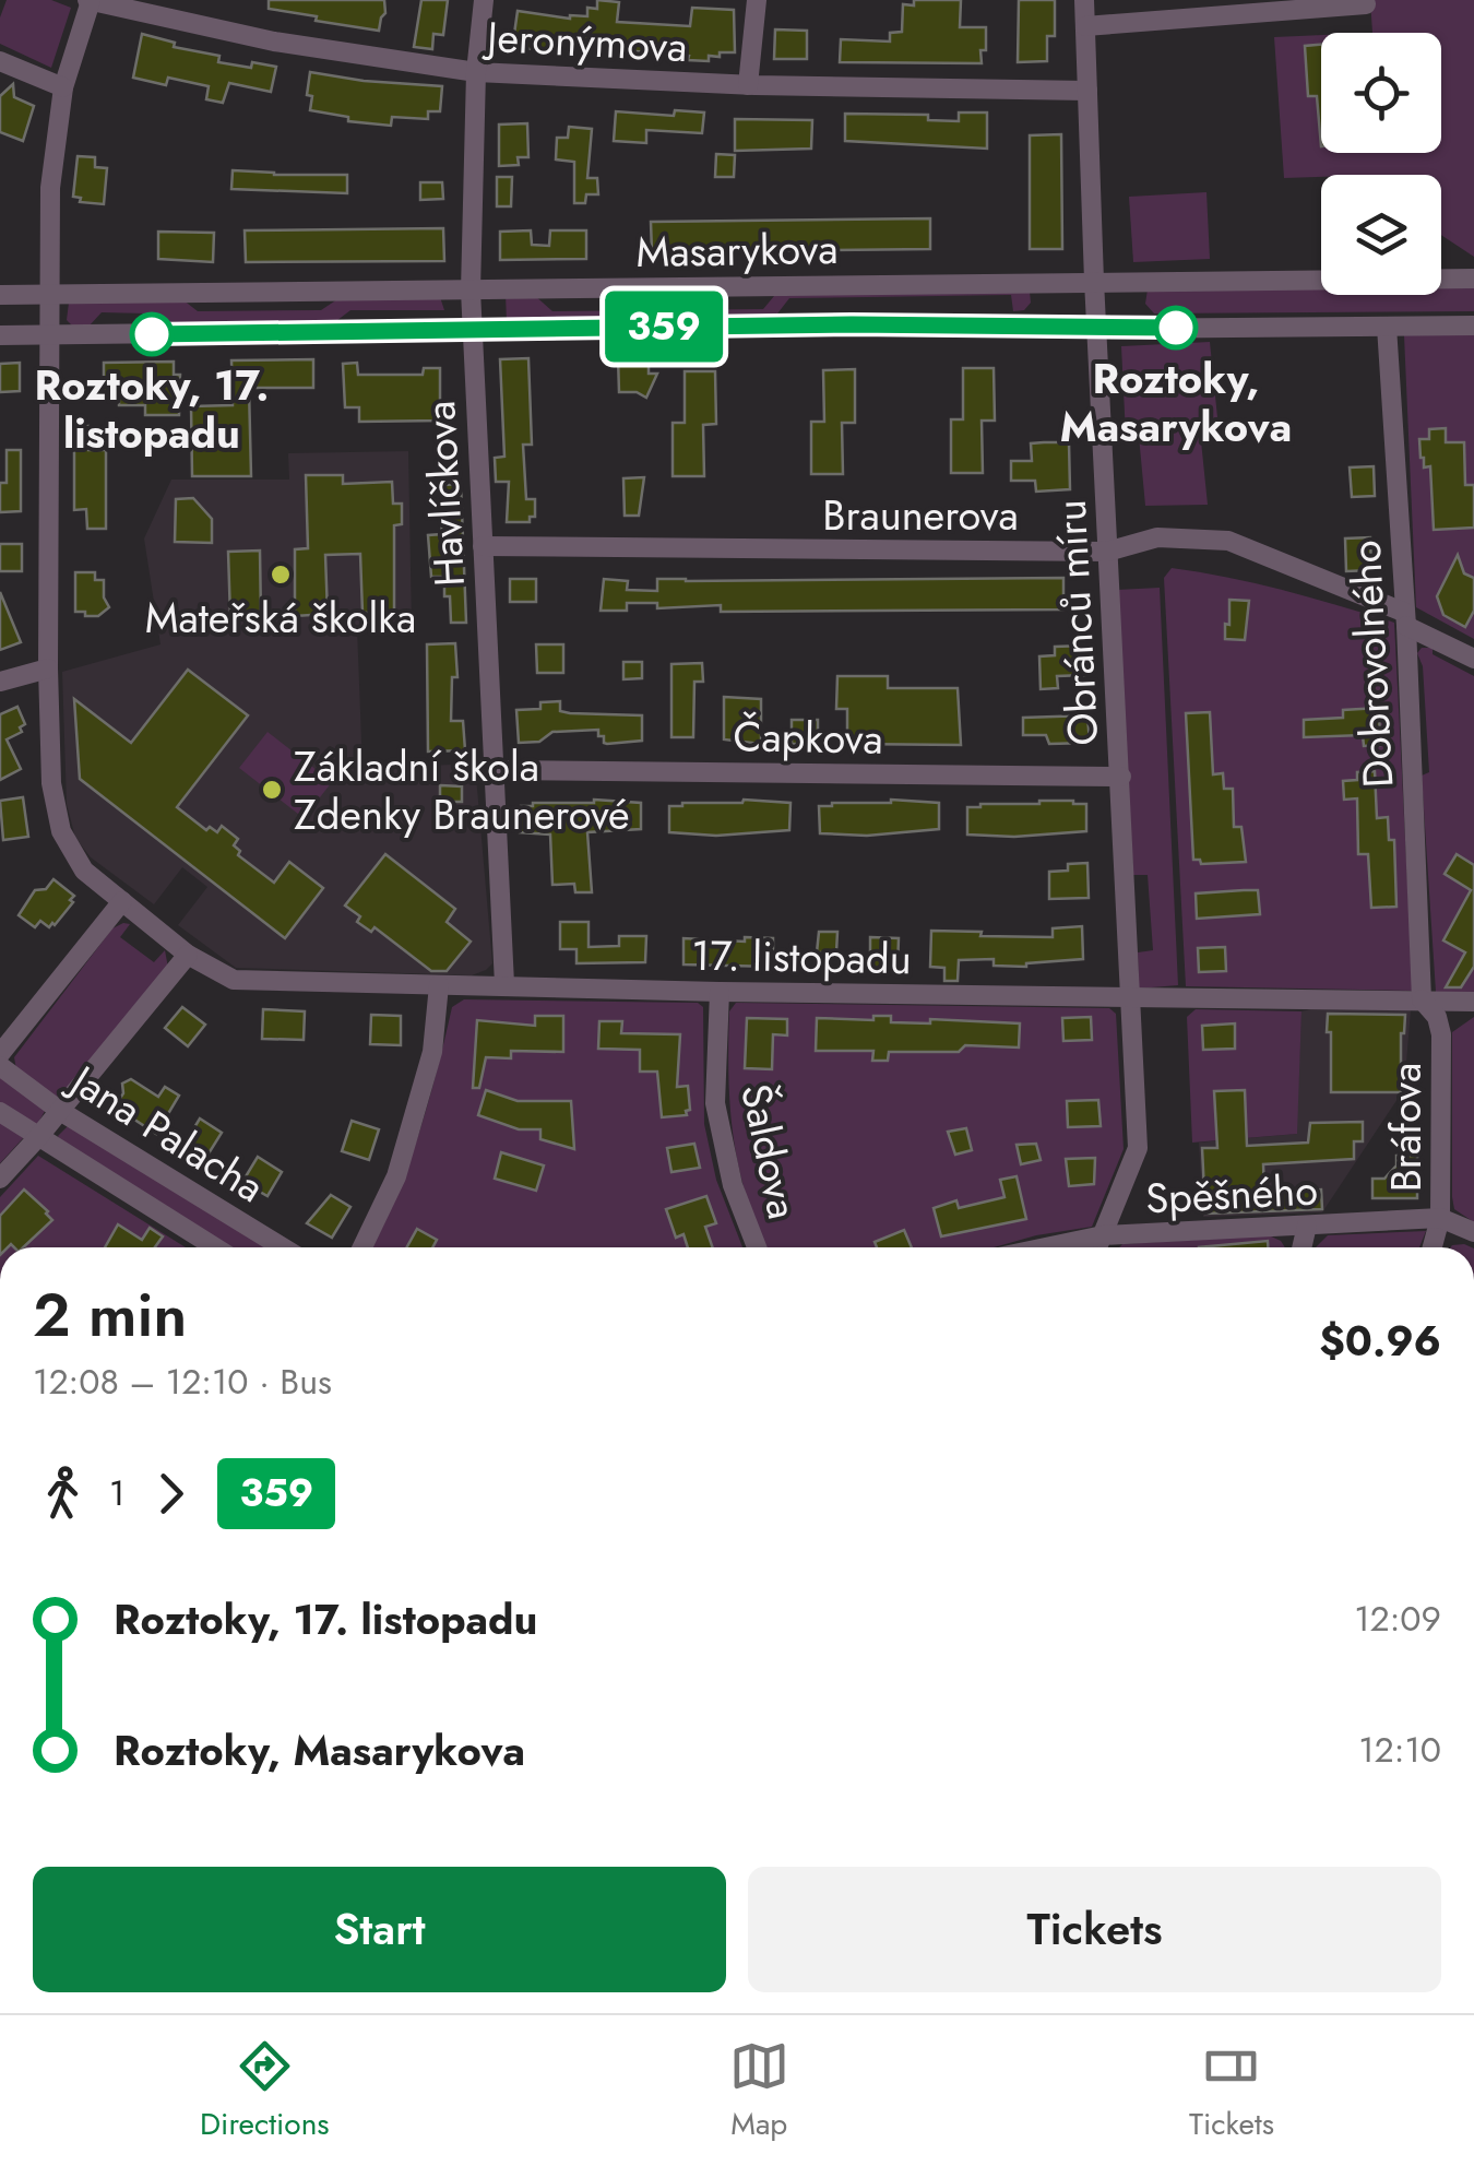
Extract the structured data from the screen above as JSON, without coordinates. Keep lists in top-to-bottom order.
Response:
{
  "streets": {
    "street": [
      "Jeronýmova",
      "Masarykova",
      "Havlíčkova",
      "Braunerova",
      "Obránců míru",
      "Dobrovolného",
      "Čapkova",
      "17. listopadu",
      "Bráfova",
      "Jana Palacha",
      "Šaldova",
      "Spěšného"
    ]
  },
  "crossings": [
    ["Jeronýmova", "Havlíčkova"],
    ["Jeronýmova", "Obránců míru"],
    ["Masarykova", "Havlíčkova"],
    ["Masarykova", "Obránců míru"],
    ["Masarykova", "Dobrovolného"],
    ["Havlíčkova", "Braunerova"],
    ["Havlíčkova", "Čapkova"],
    ["Havlíčkova", "17. listopadu"],
    ["Braunerova", "Obránců míru"],
    ["Braunerova", "Dobrovolného"],
    ["Obránců míru", "Čapkova"],
    ["Obránců míru", "17. listopadu"],
    ["Obránců míru", "Spěšného"],
    ["Dobrovolného", "17. listopadu"],
    ["Dobrovolného", "Bráfova"],
    ["17. listopadu", "Bráfova"],
    ["17. listopadu", "Šaldova"],
    ["Bráfova", "Spěšného"]
  ],
  "places": [
    "Roztoky, Masarykova",
    "Roztoky, 17. listopadu",
    "Mateřská školka",
    "Základní škola Zdenky Braunerové"
  ],
  "lines": ["bus line 359"],
  "page": {
    "on_map": "359",
    "heading": ["2 min", "12:08 – 12:10 · Bus", "$0.96"],
    "legs": ["1", "359"],
    "list": [
      {
        "name": "Roztoky, 17. listopadu",
        "value": "12:09"
      },
      {
        "name": "Roztoky, Masarykova",
        "value": "12:10"
      }
    ],
    "buttons": ["Start", "Tickets"],
    "tabs": ["Directions", "Map", "Tickets"]
  }
}
